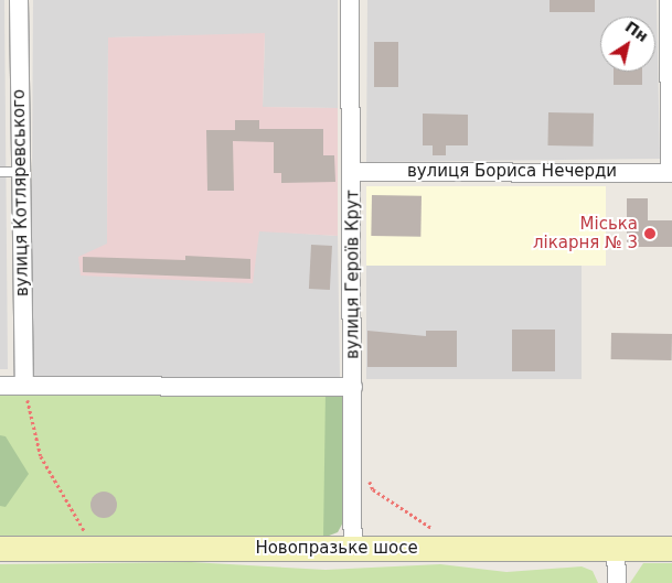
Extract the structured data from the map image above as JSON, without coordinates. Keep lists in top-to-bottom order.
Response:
{
  "streets": {
    "main road": ["Новопразьке шосе"],
    "street": ["вулиця Бориса Нечерди", "вулиця Котляревського", "вулиця Героїв Крут"]
  },
  "crossings": [
    ["вулиця Бориса Нечерди", "вулиця Героїв Крут"],
    ["вулиця Героїв Крут", "Новопразьке шосе"]
  ],
  "places": ["Міська лікарня № 3"],
  "north": "top right"
}
